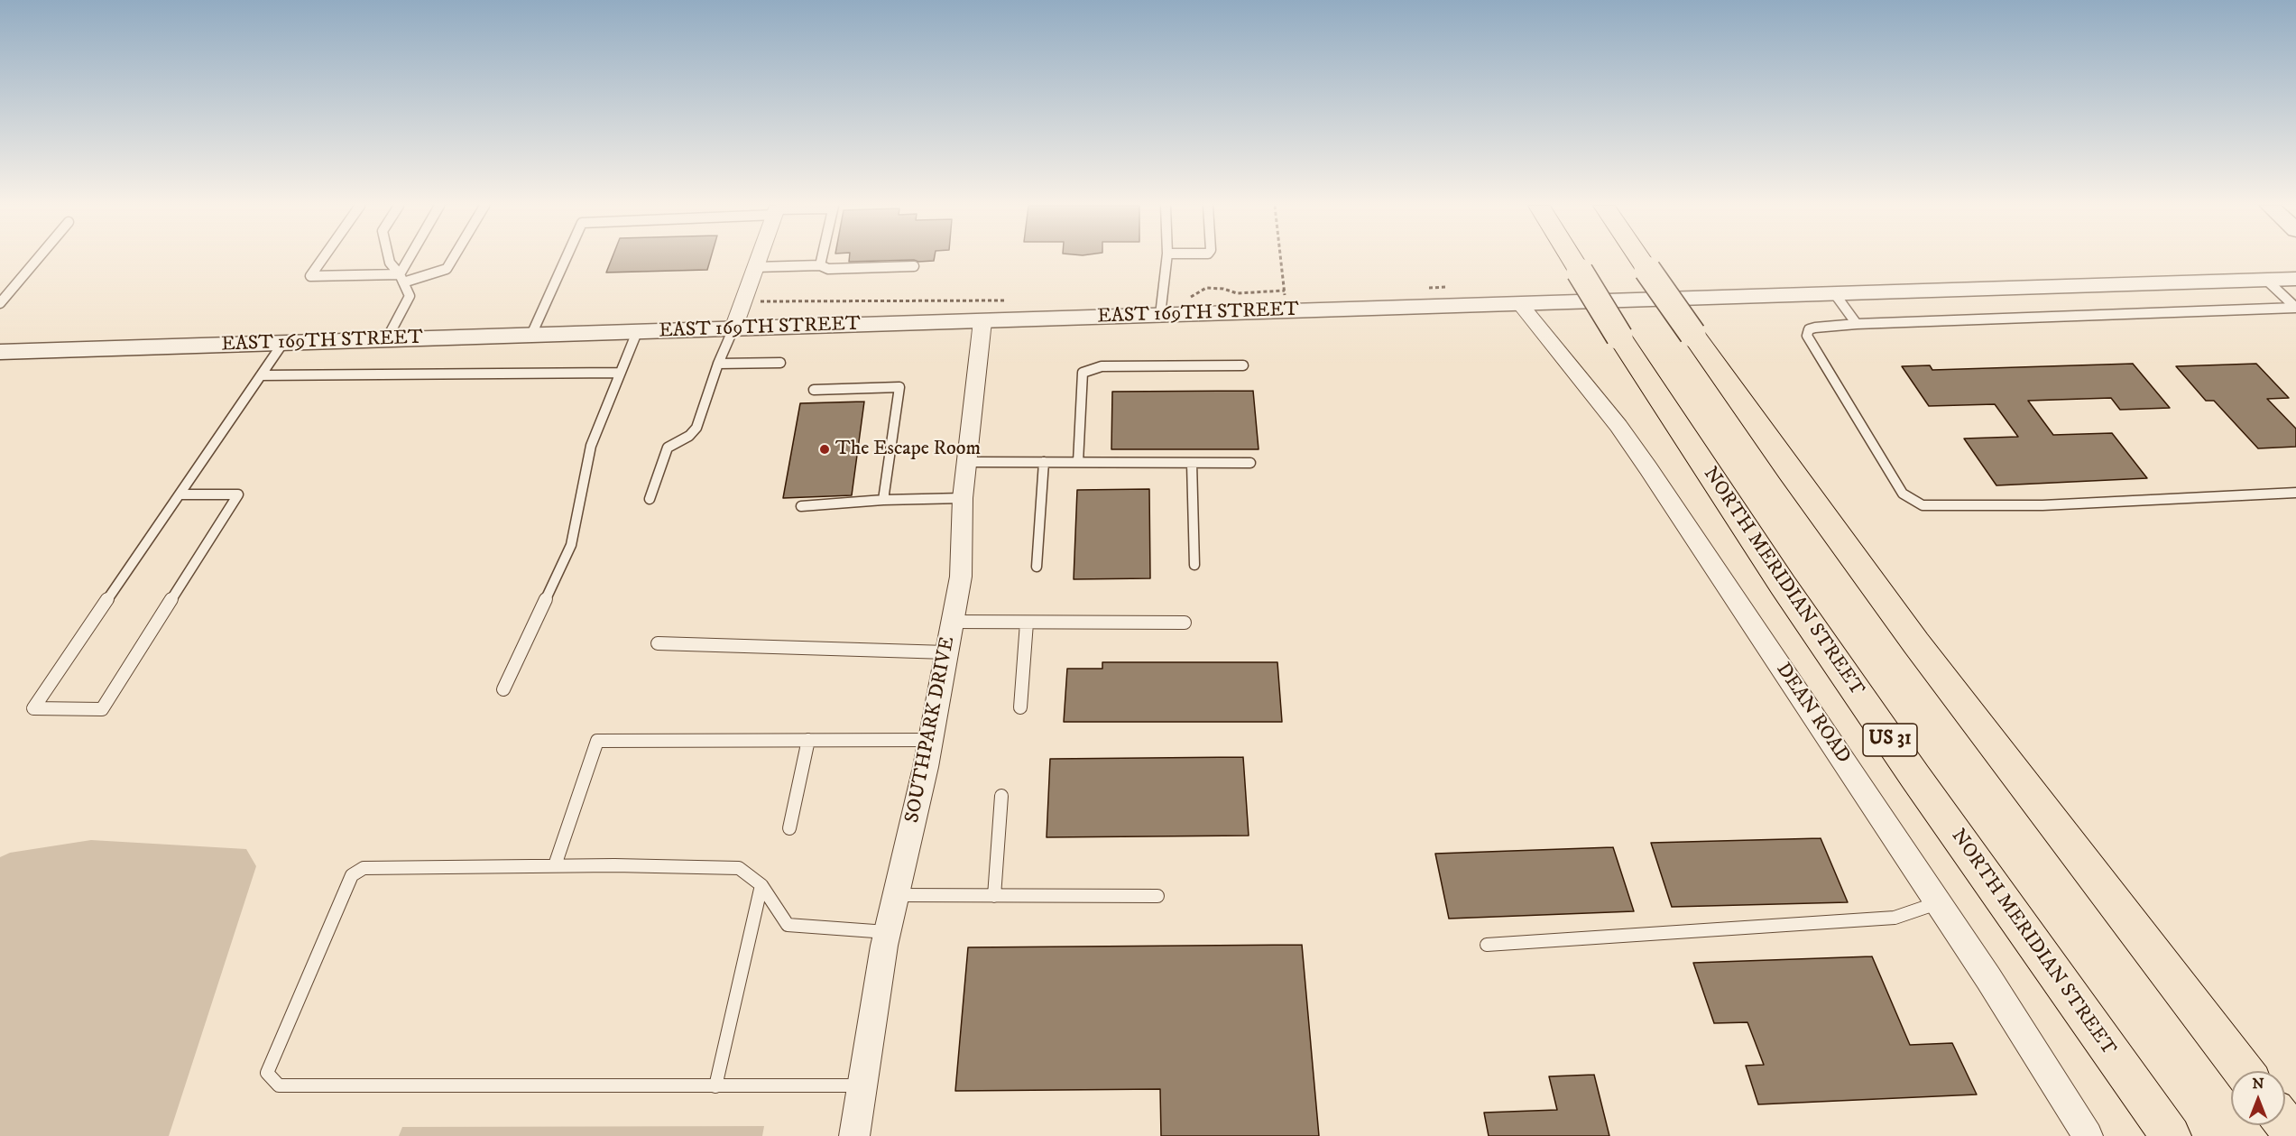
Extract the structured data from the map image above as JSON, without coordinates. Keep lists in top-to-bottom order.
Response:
{
  "streets": {
    "highway": ["NORTH MERIDIAN STREET", "US 31"],
    "street": ["EAST 169TH STREET", "DEAN ROAD", "SOUTHPARK DRIVE"]
  },
  "crossings": [
    ["EAST 169TH STREET", "DEAN ROAD"],
    ["EAST 169TH STREET", "SOUTHPARK DRIVE"]
  ],
  "places": ["The Escape Room"],
  "north": "top"
}
